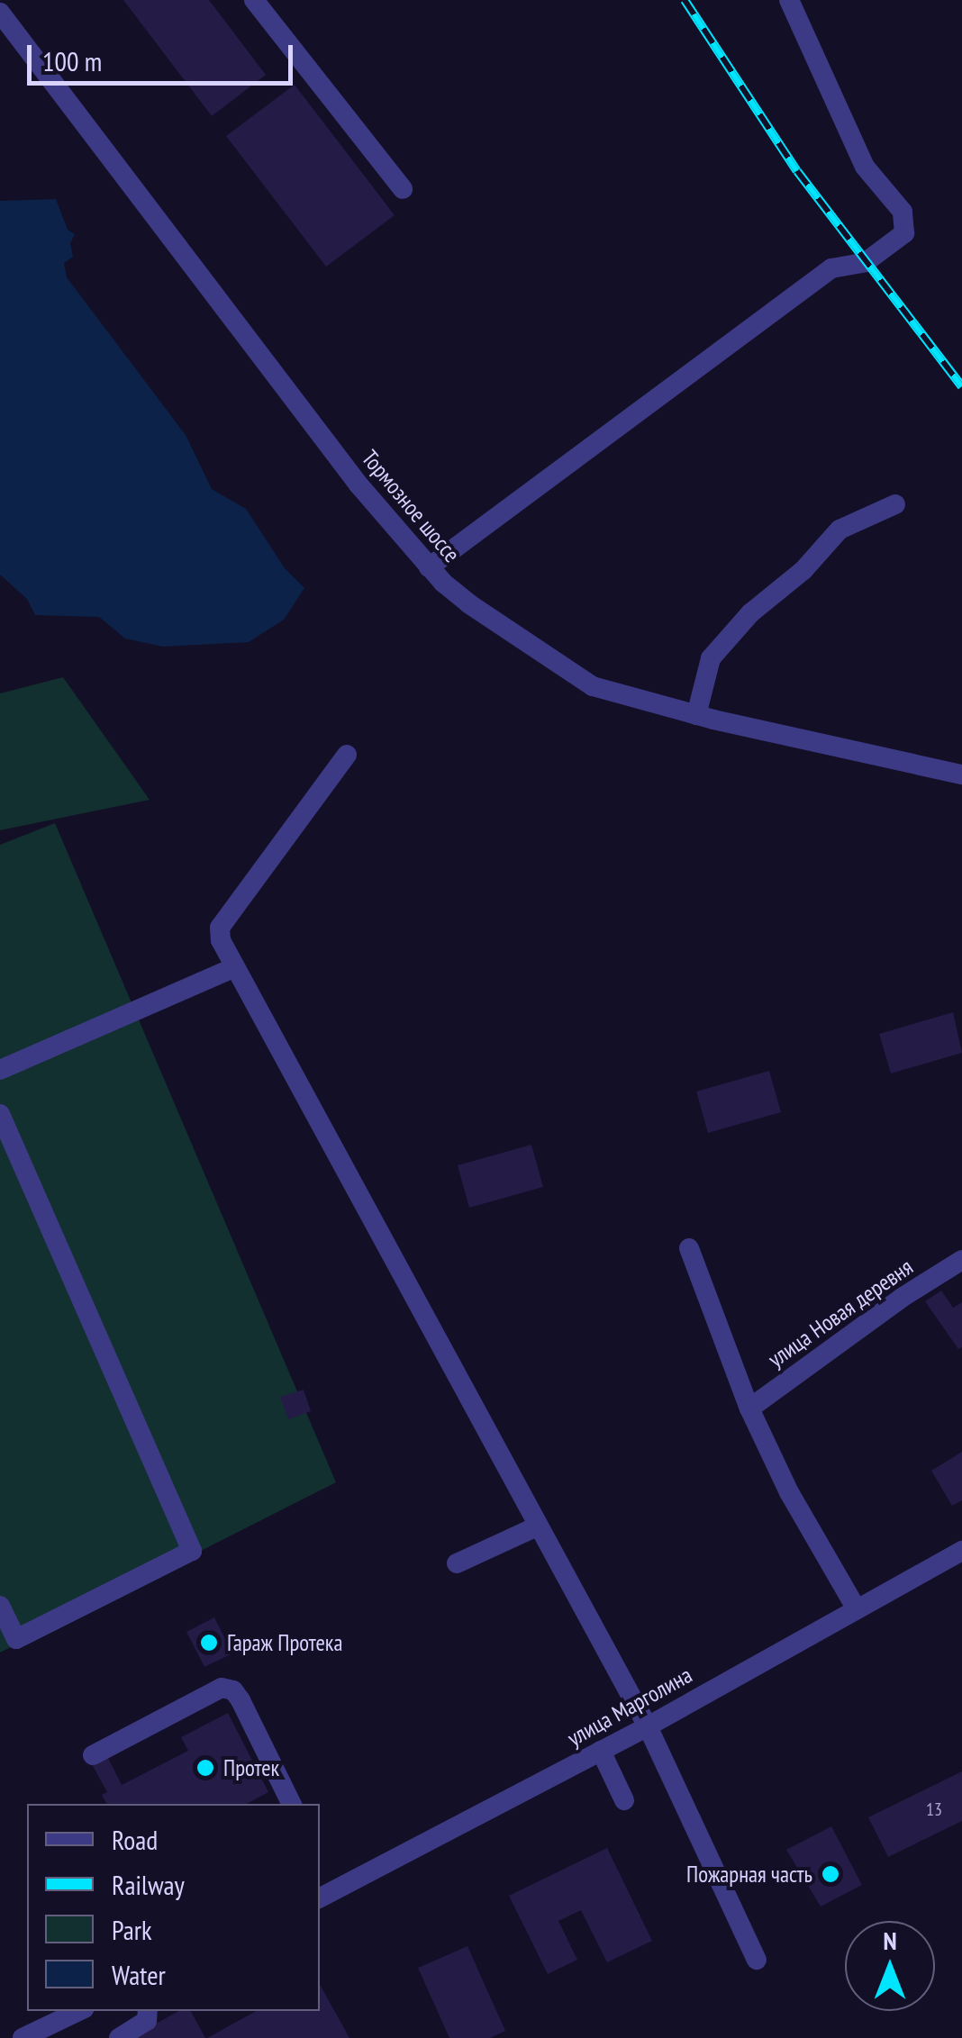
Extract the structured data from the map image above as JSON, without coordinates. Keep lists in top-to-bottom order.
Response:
{
  "streets": {
    "street": ["Тормозное шоссе", "улица Новая деревня", "улица Марголина"]
  },
  "places": ["Гараж Протека", "Протек", "Пожарная часть"],
  "house_numbers": ["13"],
  "legend": [
    "Road",
    "Railway",
    "Park",
    "Water"
  ],
  "scale_bar": "100 m",
  "north": "top"
}
